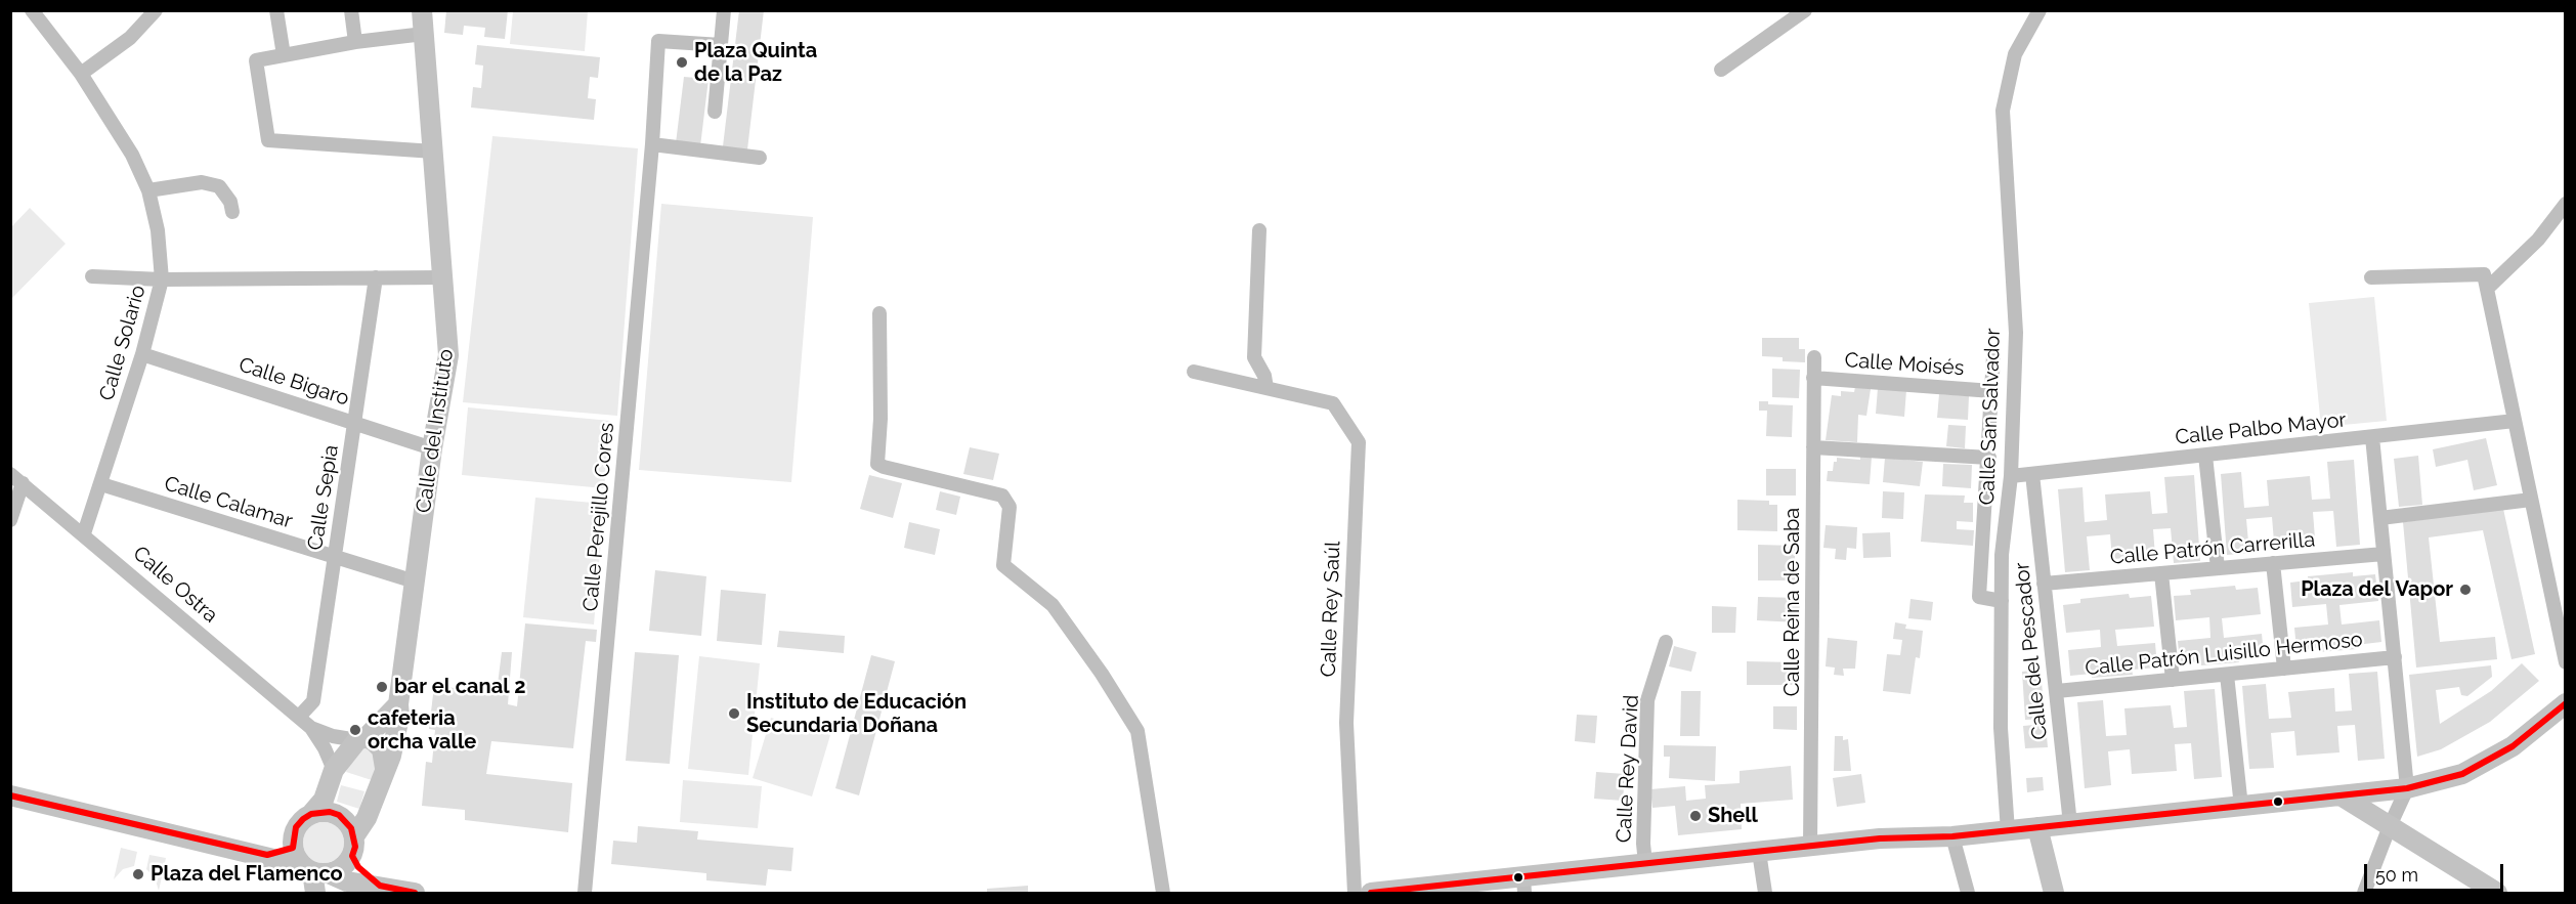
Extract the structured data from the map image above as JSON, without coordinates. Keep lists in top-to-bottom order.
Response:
{
  "streets": {
    "street": [
      "Calle Solario",
      "Calle Moisés",
      "Calle Bigaro",
      "Calle San Salvador",
      "Calle Palbo Mayor",
      "Calle del Instituto",
      "Calle Sepia",
      "Calle Calamar",
      "Calle Perejillo Cores",
      "Calle Patrón Carrerilla",
      "Calle Ostra",
      "Calle Reina de Saba",
      "Calle Rey Saúl",
      "Calle del Pescador",
      "Calle Patrón Luisillo Hermoso",
      "Calle Rey David"
    ]
  },
  "crossings": [
    ["Calle Solario", "Calle Bigaro"],
    ["Calle Solario", "Calle Calamar"],
    ["Calle Solario", "Calle Ostra"],
    ["Calle Moisés", "Calle Reina de Saba"],
    ["Calle Bigaro", "Calle del Instituto"],
    ["Calle Bigaro", "Calle Sepia"],
    ["Calle San Salvador", "Calle Palbo Mayor"],
    ["Calle Palbo Mayor", "Calle del Pescador"],
    ["Calle del Instituto", "Calle Calamar"],
    ["Calle Sepia", "Calle Calamar"],
    ["Calle Sepia", "Calle Ostra"],
    ["Calle Patrón Carrerilla", "Calle del Pescador"],
    ["Calle del Pescador", "Calle Patrón Luisillo Hermoso"]
  ],
  "places": [
    "Plaza Quinta de la Paz",
    "Plaza del Vapor",
    "bar el canal 2",
    "Instituto de Educación Secundaria Doñana",
    "cafeteria orcha valle",
    "Shell",
    "Plaza del Flamenco"
  ],
  "scale_bar": "50 m"
}
